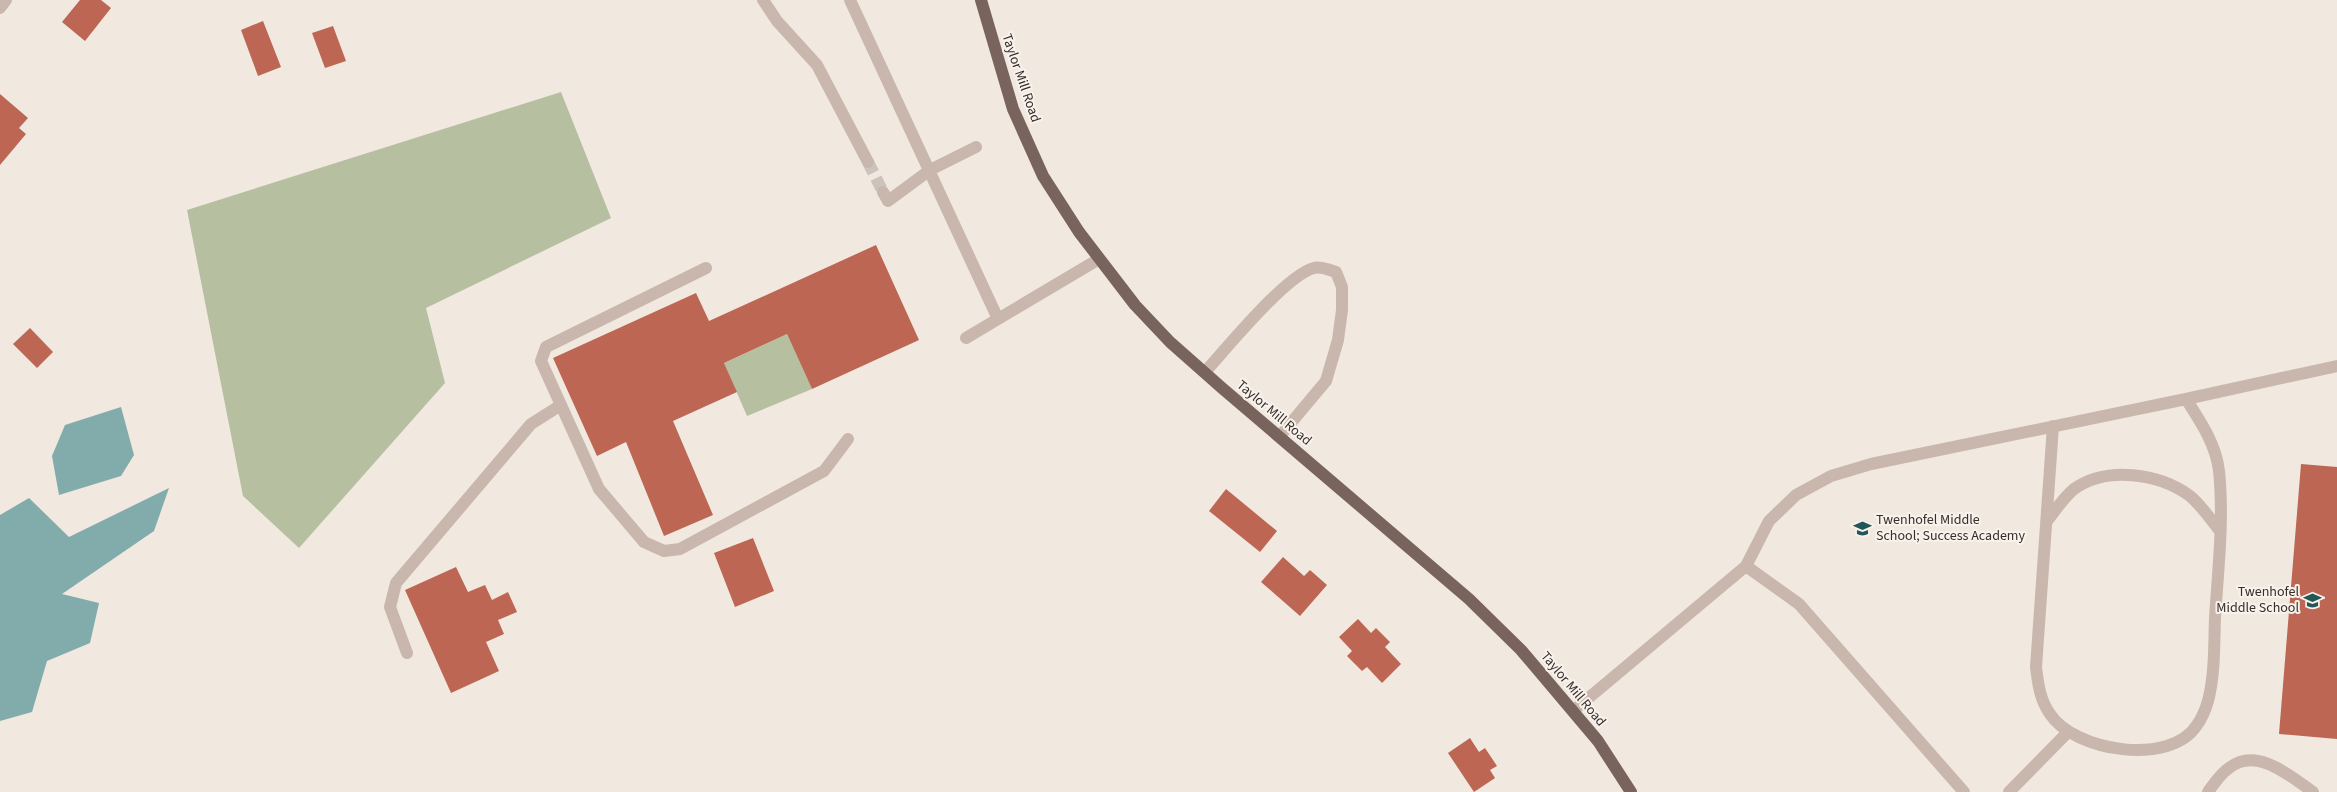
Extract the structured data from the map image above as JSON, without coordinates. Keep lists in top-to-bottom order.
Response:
{
  "streets": {
    "main road": ["Taylor Mill Road"]
  },
  "places": {
    "school or university": ["Twenhofel Middle School; Success Academy", "Twenhofel Middle School"]
  }
}
